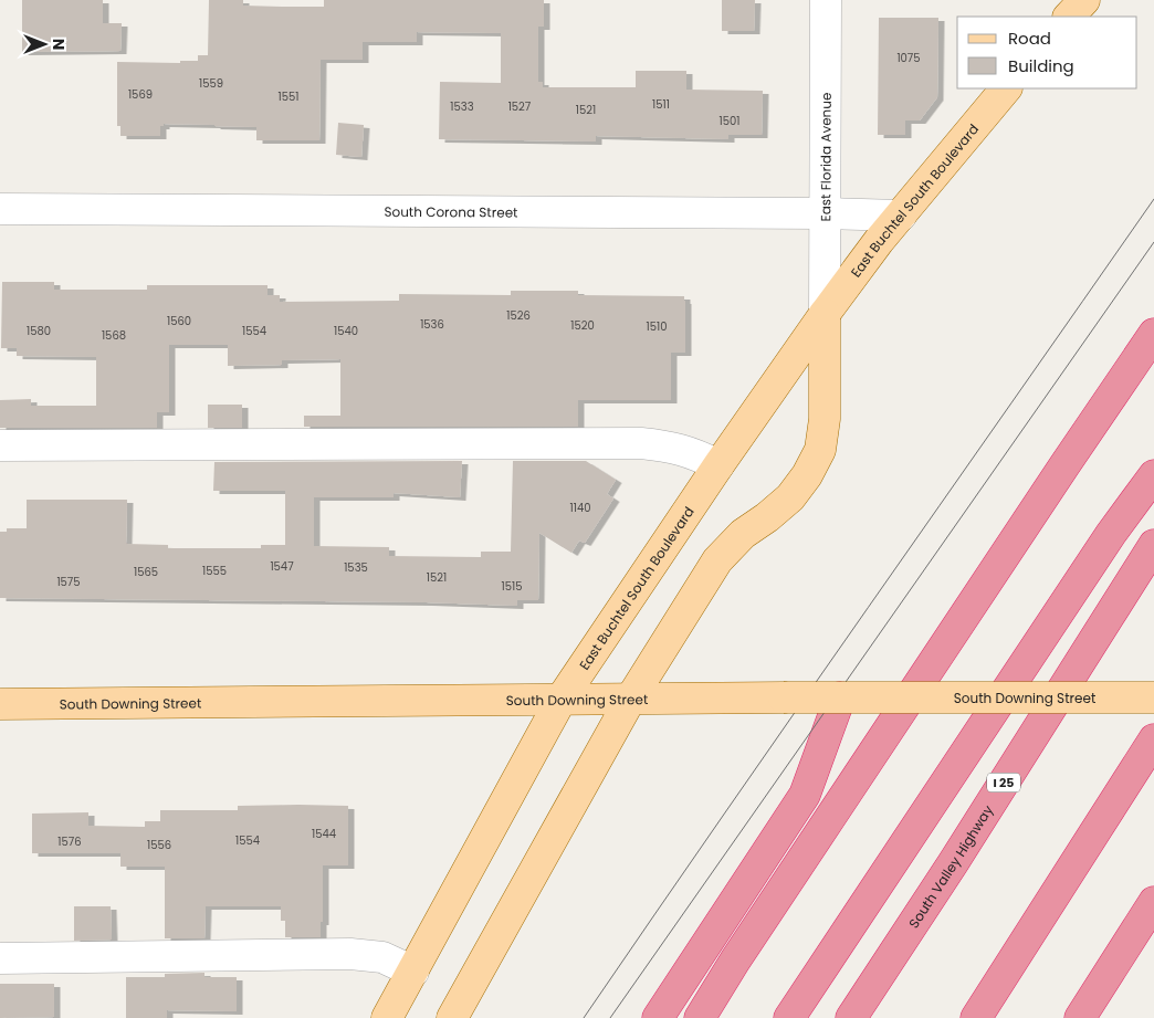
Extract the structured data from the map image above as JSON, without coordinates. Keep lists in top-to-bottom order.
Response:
{
  "streets": {
    "highway": ["I 25", "South Valley Highway"],
    "main road": ["East Buchtel South Boulevard", "South Downing Street"],
    "street": ["East Florida Avenue", "South Corona Street"]
  },
  "crossings": [
    ["East Florida Avenue", "East Buchtel South Boulevard"],
    ["East Florida Avenue", "South Corona Street"],
    ["East Buchtel South Boulevard", "South Corona Street"],
    ["East Buchtel South Boulevard", "South Downing Street"]
  ],
  "house_numbers": [
    "1075",
    "1559",
    "1569",
    "1551",
    "1511",
    "1533",
    "1527",
    "1521",
    "1501",
    "1526",
    "1560",
    "1536",
    "1520",
    "1510",
    "1580",
    "1554",
    "1540",
    "1568",
    "1140",
    "1547",
    "1535",
    "1555",
    "1565",
    "1521",
    "1575",
    "1515",
    "1544",
    "1554",
    "1576",
    "1556"
  ],
  "legend": ["Road", "Building"],
  "north": "right"
}
